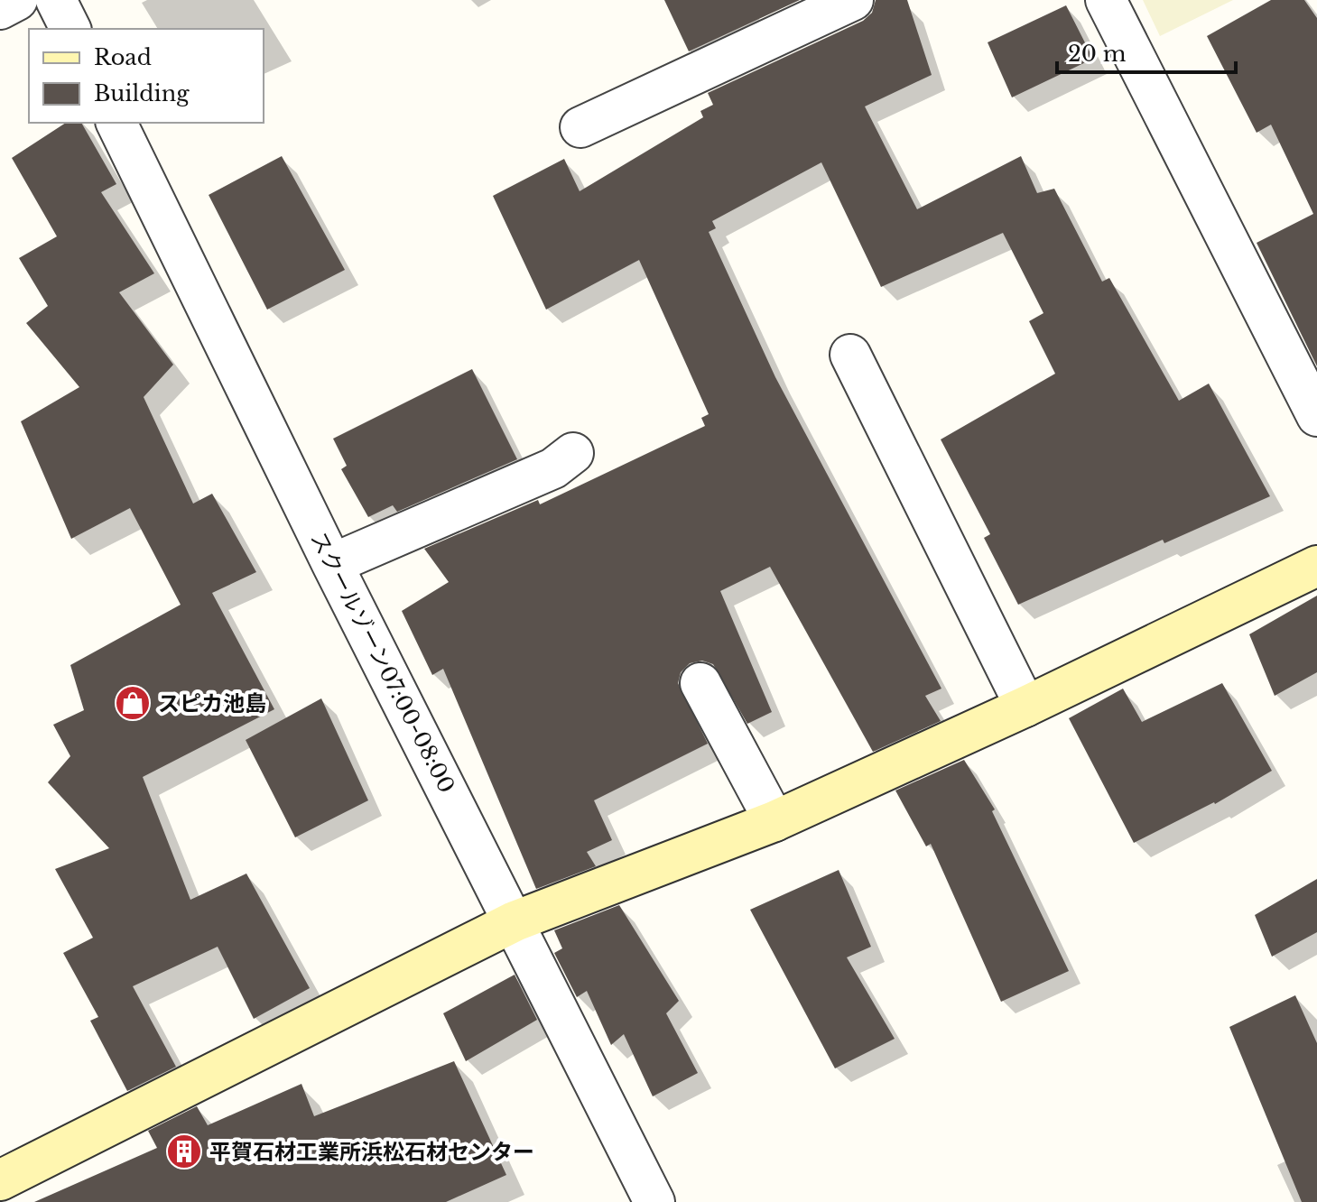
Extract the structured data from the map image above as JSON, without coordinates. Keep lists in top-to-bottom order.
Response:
{
  "streets": {
    "street": ["スクールゾーン07:00-08:00"]
  },
  "places": {
    "shop": ["スピカ池島"],
    "building": ["平賀石材工業所浜松石材センター"]
  },
  "legend": ["Road", "Building"],
  "scale_bar": "20 m"
}
